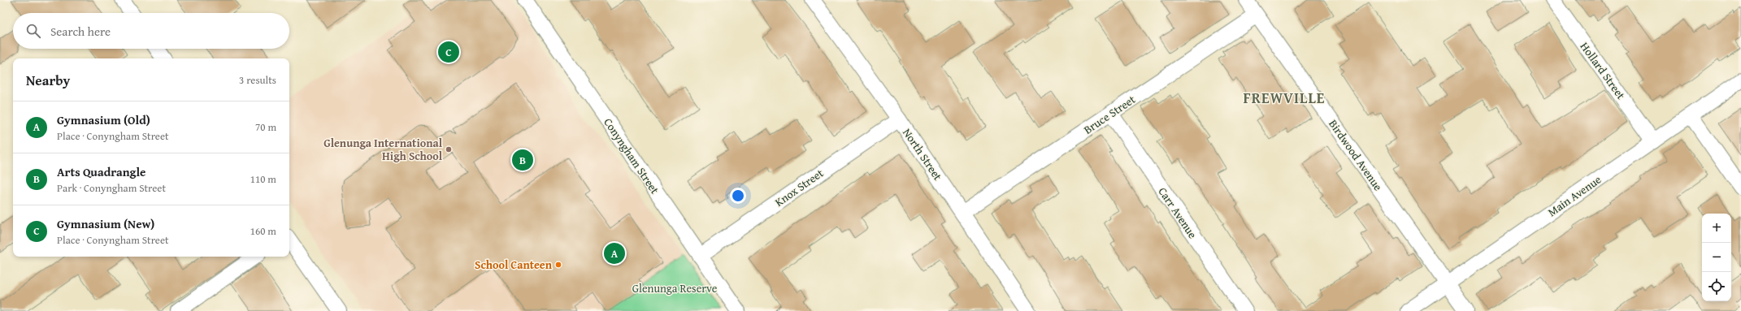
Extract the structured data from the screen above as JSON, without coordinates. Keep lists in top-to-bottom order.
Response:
{
  "streets": {
    "street": [
      "Hollard Street",
      "Bruce Street",
      "North Street",
      "Birdwood Avenue",
      "Conyngham Street",
      "Knox Street",
      "Main Avenue",
      "Carr Avenue"
    ]
  },
  "crossings": [
    ["Hollard Street", "Main Avenue"],
    ["Bruce Street", "North Street"],
    ["Bruce Street", "Birdwood Avenue"],
    ["Bruce Street", "Carr Avenue"],
    ["North Street", "Knox Street"],
    ["Birdwood Avenue", "Main Avenue"],
    ["Conyngham Street", "Knox Street"]
  ],
  "districts": ["FREWVILLE"],
  "parks": ["Glenunga Reserve"],
  "places": ["Glenunga International High School", "School Canteen"],
  "page": {
    "search": "Search here",
    "pins": ["C", "B", "A"],
    "heading": ["Nearby", "3 results"],
    "list": [
      {
        "mark": "A",
        "name": "Gymnasium (Old)",
        "note": "Place · Conyngham Street",
        "value": "70 m"
      },
      {
        "mark": "B",
        "name": "Arts Quadrangle",
        "note": "Park · Conyngham Street",
        "value": "110 m"
      },
      {
        "mark": "C",
        "name": "Gymnasium (New)",
        "note": "Place · Conyngham Street",
        "value": "160 m"
      }
    ],
    "map_buttons": ["+", "−"]
  }
}
